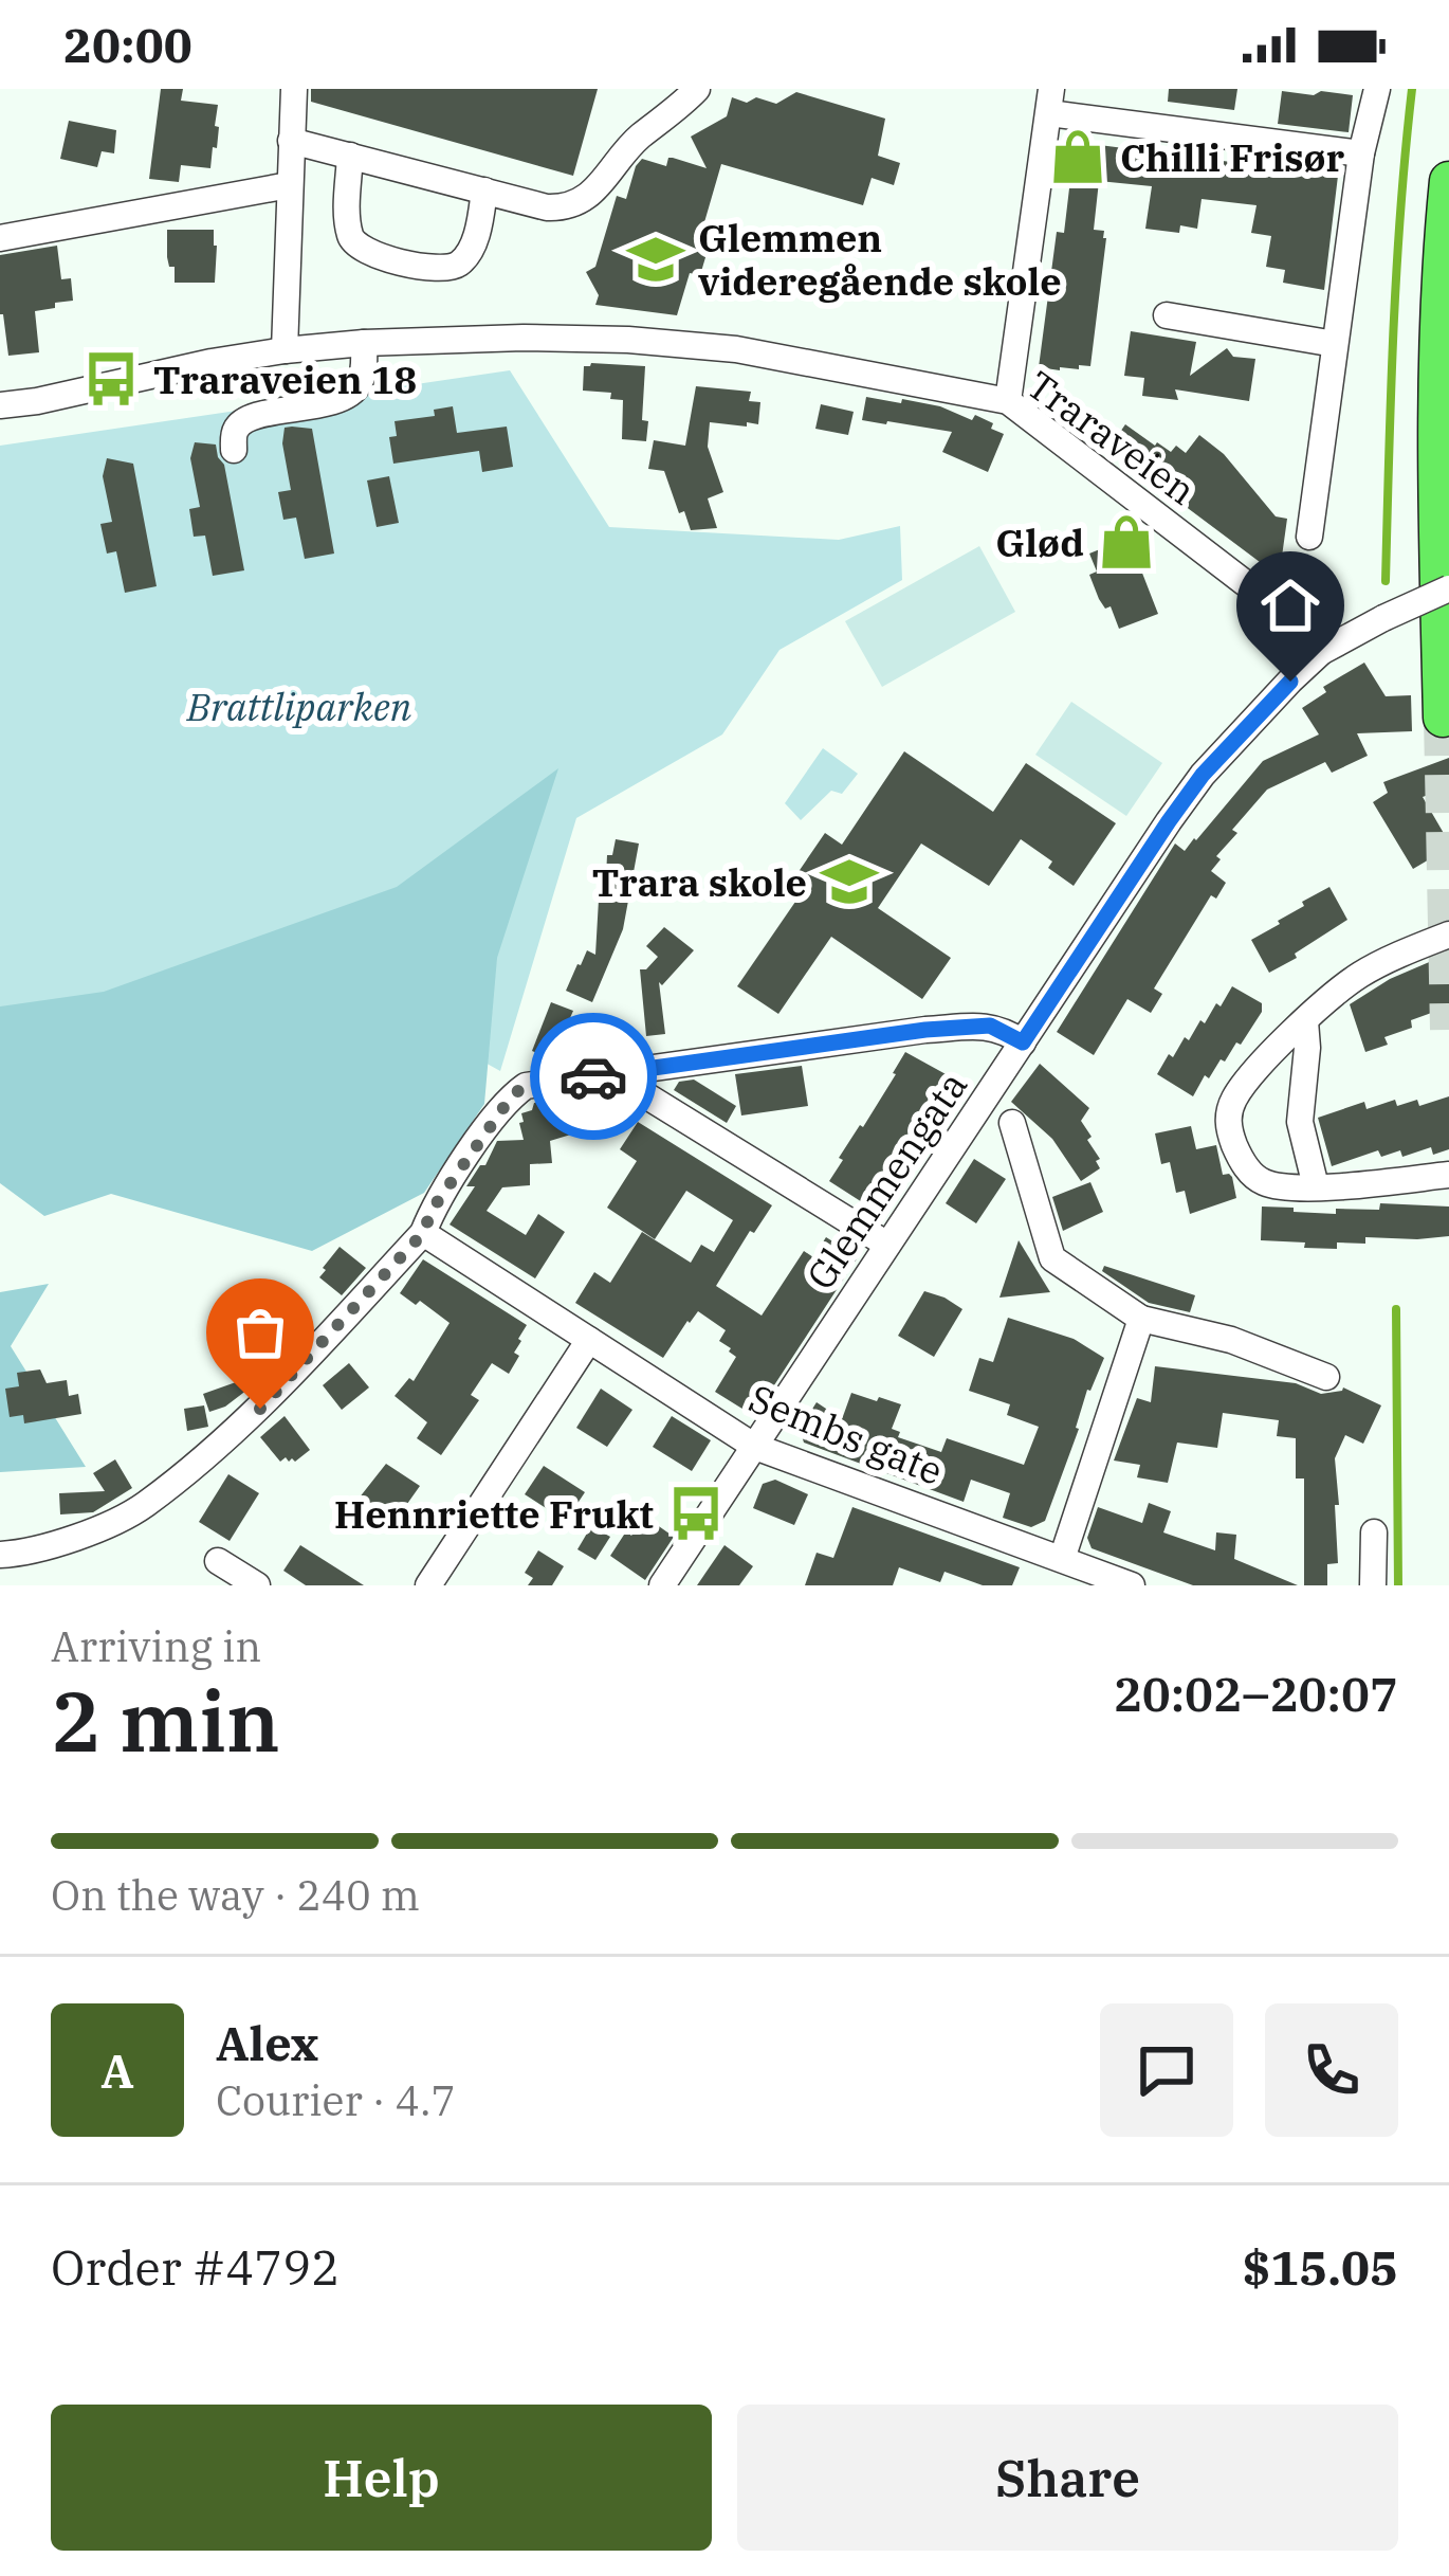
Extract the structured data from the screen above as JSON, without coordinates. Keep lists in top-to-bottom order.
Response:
{
  "streets": {
    "street": ["Traraveien", "Glemmengata", "Sembs gate"]
  },
  "crossings": [
    ["Traraveien", "Glemmengata"],
    ["Glemmengata", "Sembs gate"]
  ],
  "parks": ["Brattliparken"],
  "places": {
    "shop": ["Chilli Frisør", "Glød"],
    "school or university": ["Glemmen videregående skole", "Trara skole"],
    "bus stop": ["Traraveien 18", "Hennriette Frukt"]
  },
  "page": {
    "status": "20:00",
    "heading": ["2 min", "Arriving in", "20:02–20:07"],
    "panel": [
      "Alex",
      "Courier · 4.7",
      "Order #4792",
      "$15.05"
    ],
    "bar": "On the way · 240 m",
    "round": "A",
    "buttons": ["Help", "Share"]
  }
}
